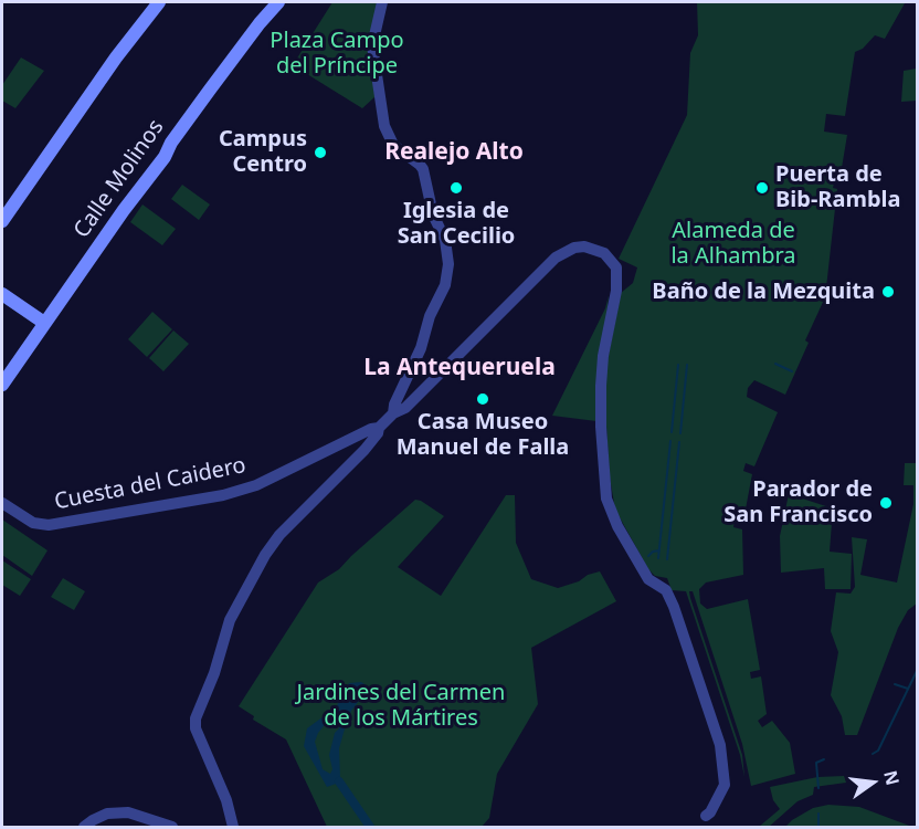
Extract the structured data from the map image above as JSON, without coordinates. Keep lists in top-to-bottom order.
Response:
{
  "streets": {
    "main road": ["Calle Molinos"],
    "street": ["Cuesta del Caidero"]
  },
  "districts": ["Realejo Alto", "La Antequeruela"],
  "parks": ["Plaza Campo del Príncipe", "Alameda de la Alhambra", "Jardines del Carmen de los Mártires"],
  "places": [
    "Campus Centro",
    "Iglesia de San Cecilio",
    "Puerta de Bib-Rambla",
    "Baño de la Mezquita",
    "Casa Museo Manuel de Falla",
    "Parador de San Francisco"
  ],
  "north": "right"
}
